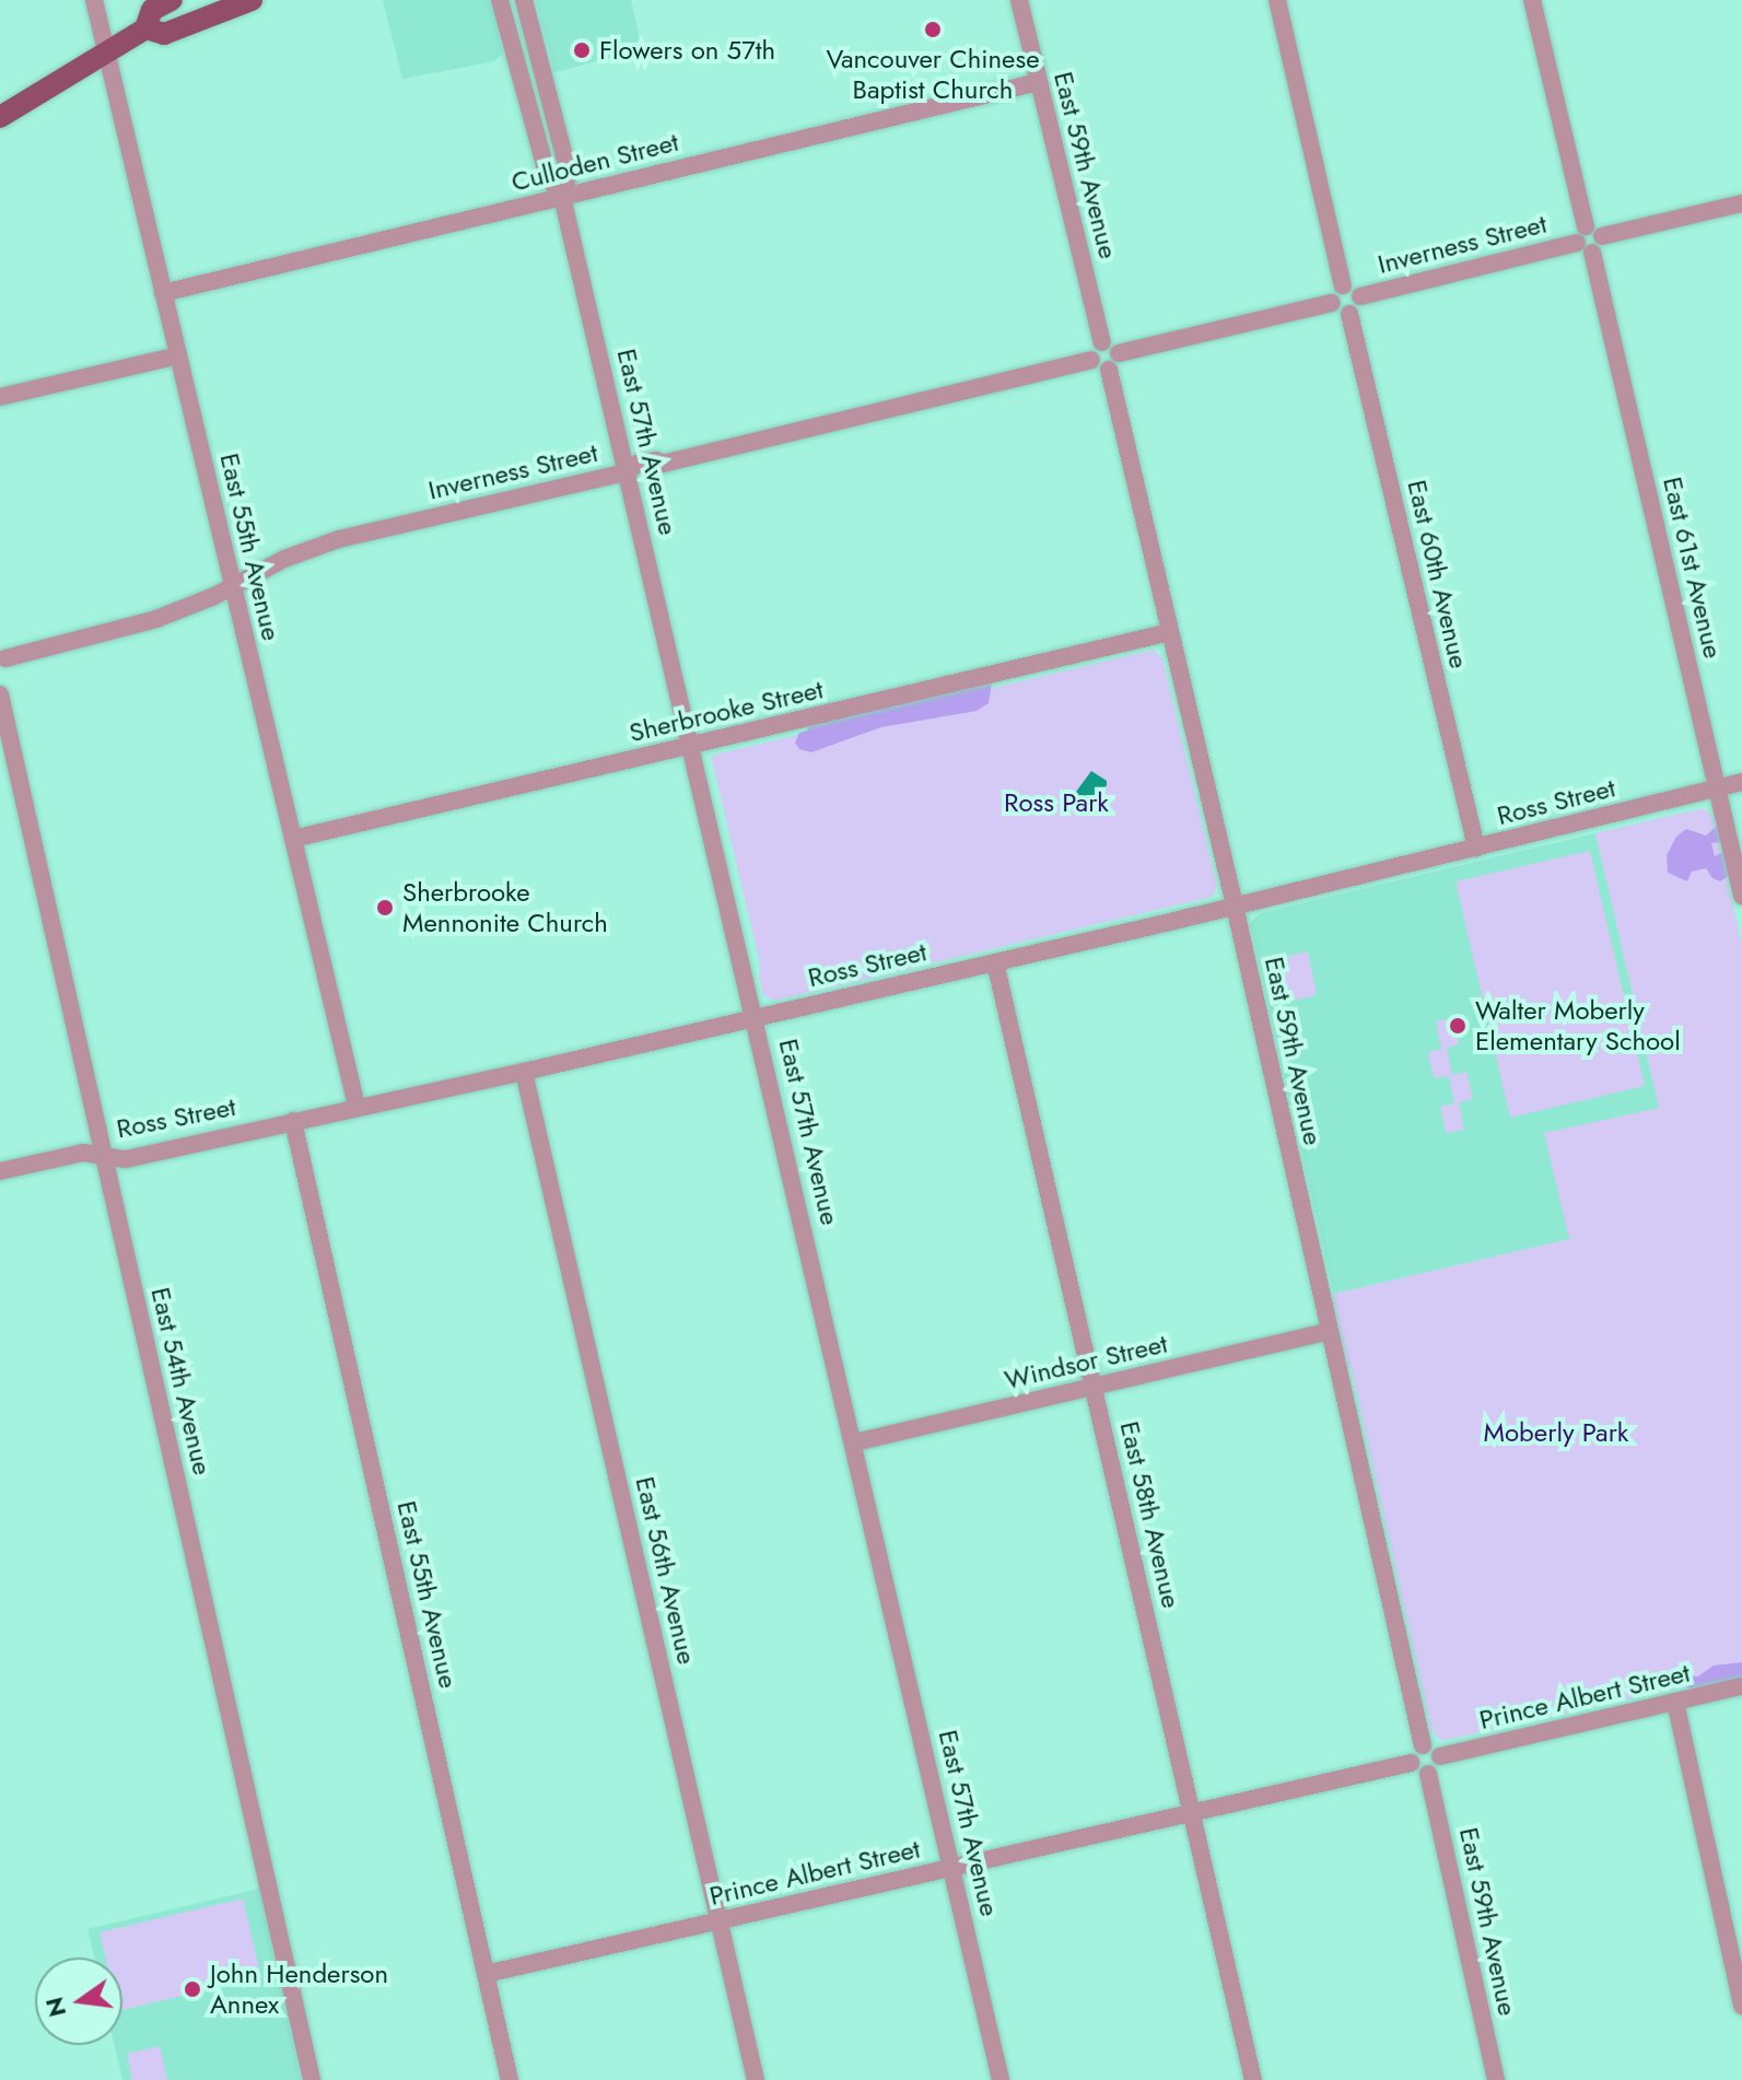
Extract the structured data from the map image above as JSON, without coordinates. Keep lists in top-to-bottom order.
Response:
{
  "streets": {
    "street": [
      "Culloden Street",
      "East 59th Avenue",
      "Inverness Street",
      "East 57th Avenue",
      "East 55th Avenue",
      "East 61st Avenue",
      "East 60th Avenue",
      "Sherbrooke Street",
      "Ross Street",
      "Windsor Street",
      "East 54th Avenue",
      "East 58th Avenue",
      "East 56th Avenue",
      "Prince Albert Street"
    ]
  },
  "crossings": [
    ["Culloden Street", "East 59th Avenue"],
    ["Culloden Street", "East 57th Avenue"],
    ["Culloden Street", "East 55th Avenue"],
    ["East 59th Avenue", "Inverness Street"],
    ["East 59th Avenue", "Sherbrooke Street"],
    ["East 59th Avenue", "Ross Street"],
    ["East 59th Avenue", "Windsor Street"],
    ["East 59th Avenue", "Prince Albert Street"],
    ["Inverness Street", "East 57th Avenue"],
    ["Inverness Street", "East 55th Avenue"],
    ["Inverness Street", "East 61st Avenue"],
    ["Inverness Street", "East 60th Avenue"],
    ["East 57th Avenue", "Sherbrooke Street"],
    ["East 57th Avenue", "Ross Street"],
    ["East 57th Avenue", "Windsor Street"],
    ["East 57th Avenue", "Prince Albert Street"],
    ["East 55th Avenue", "Sherbrooke Street"],
    ["East 55th Avenue", "Ross Street"],
    ["East 55th Avenue", "Prince Albert Street"],
    ["East 61st Avenue", "Ross Street"],
    ["East 60th Avenue", "Ross Street"],
    ["Ross Street", "East 54th Avenue"],
    ["Ross Street", "East 58th Avenue"],
    ["Ross Street", "East 56th Avenue"],
    ["Windsor Street", "East 58th Avenue"],
    ["East 58th Avenue", "Prince Albert Street"],
    ["East 56th Avenue", "Prince Albert Street"]
  ],
  "parks": ["Ross Park", "Moberly Park"],
  "places": [
    "Vancouver Chinese Baptist Church",
    "Flowers on 57th",
    "Sherbrooke Mennonite Church",
    "Walter Moberly Elementary School",
    "John Henderson Annex"
  ],
  "north": "left"
}
